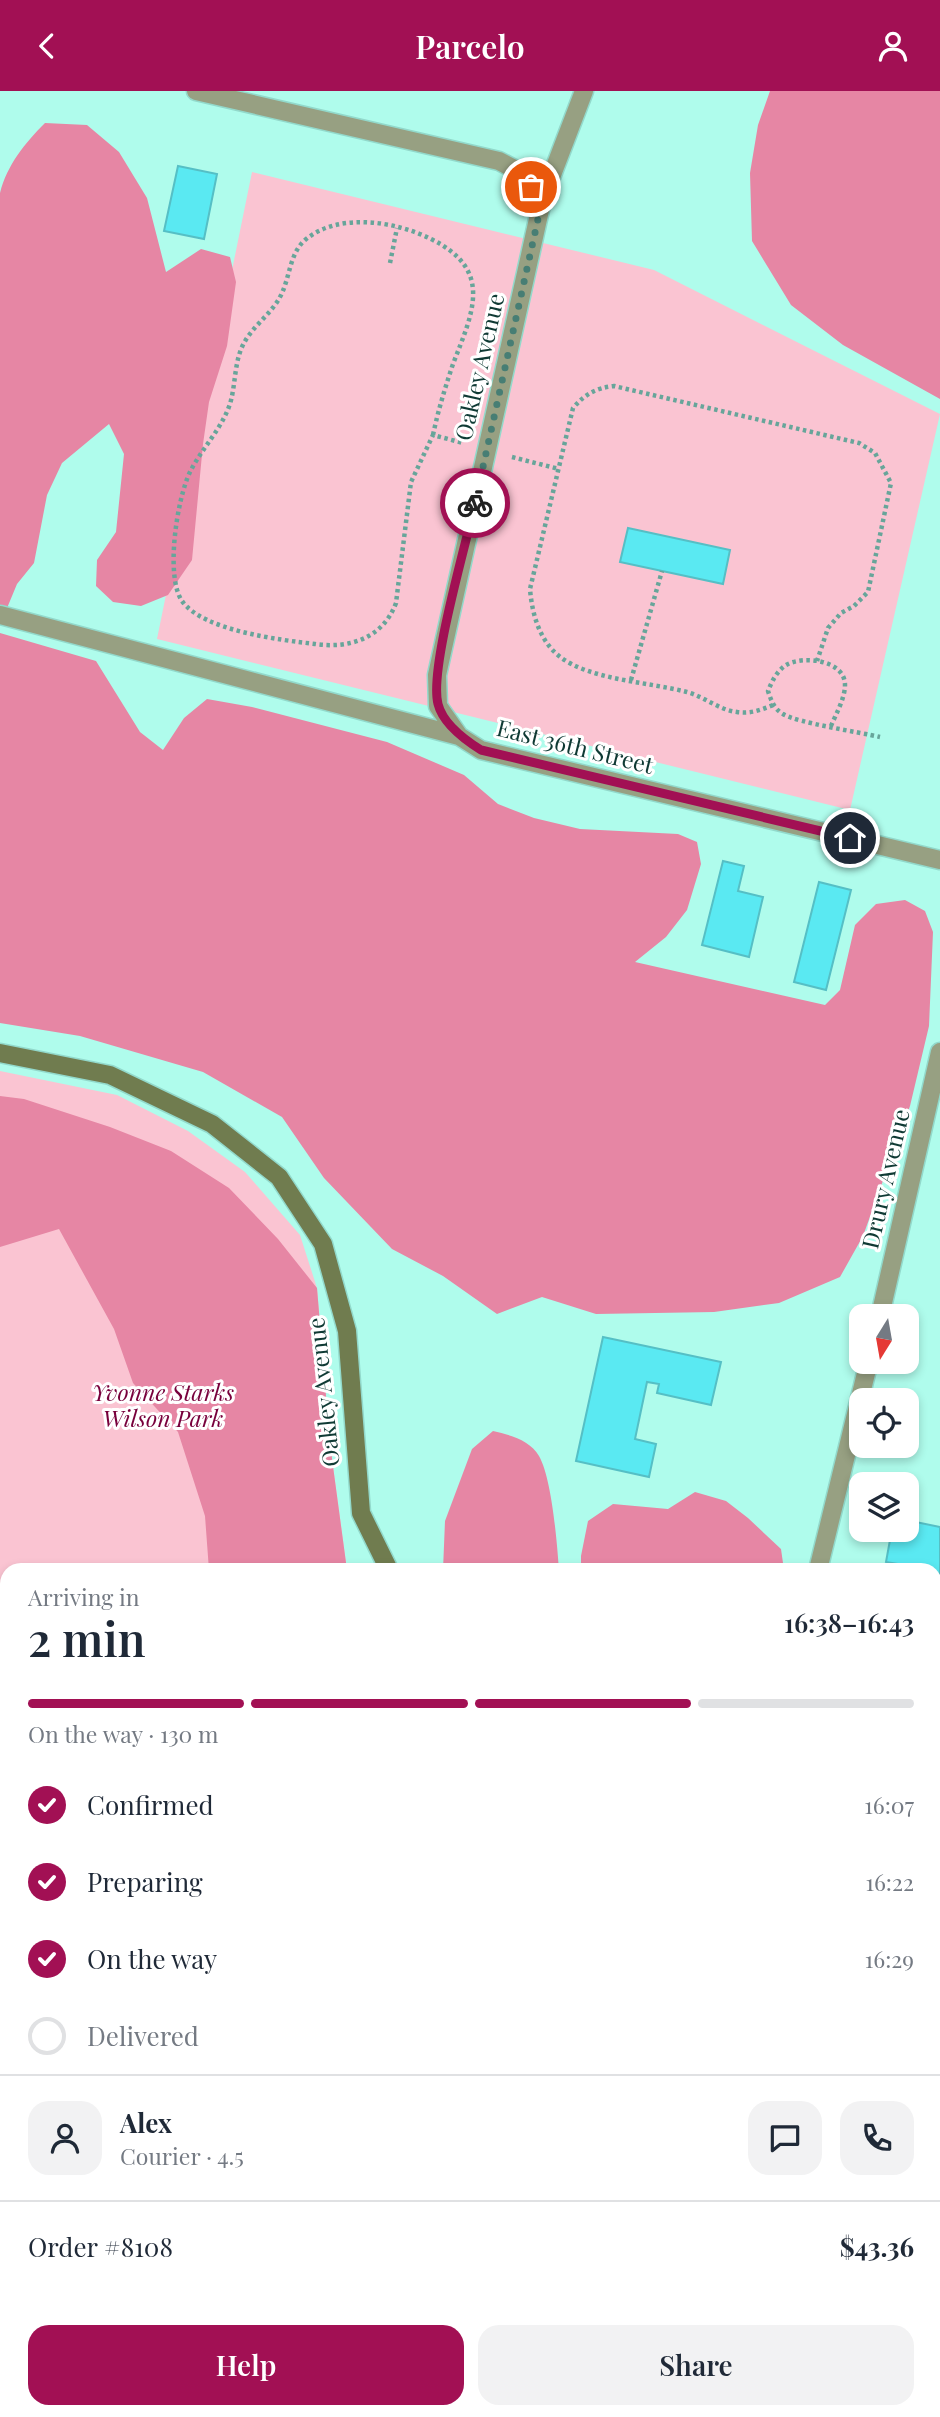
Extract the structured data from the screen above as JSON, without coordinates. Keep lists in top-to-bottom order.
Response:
{
  "streets": {
    "street": ["Oakley Avenue", "East 36th Street", "Drury Avenue"]
  },
  "crossings": [
    ["Oakley Avenue", "East 36th Street"]
  ],
  "parks": ["Yvonne Starks Wilson Park"],
  "north": "bottom",
  "page": {
    "header": "Parcelo",
    "heading": ["2 min", "Arriving in", "16:38–16:43"],
    "panel": [
      "Alex",
      "Courier · 4.5",
      "Order #8108",
      "$43.36"
    ],
    "bar": "On the way · 130 m",
    "list": [
      ["Confirmed", "16:07"],
      ["Preparing", "16:22"],
      ["On the way", "16:29"],
      "Delivered"
    ],
    "buttons": ["Help", "Share"]
  }
}
